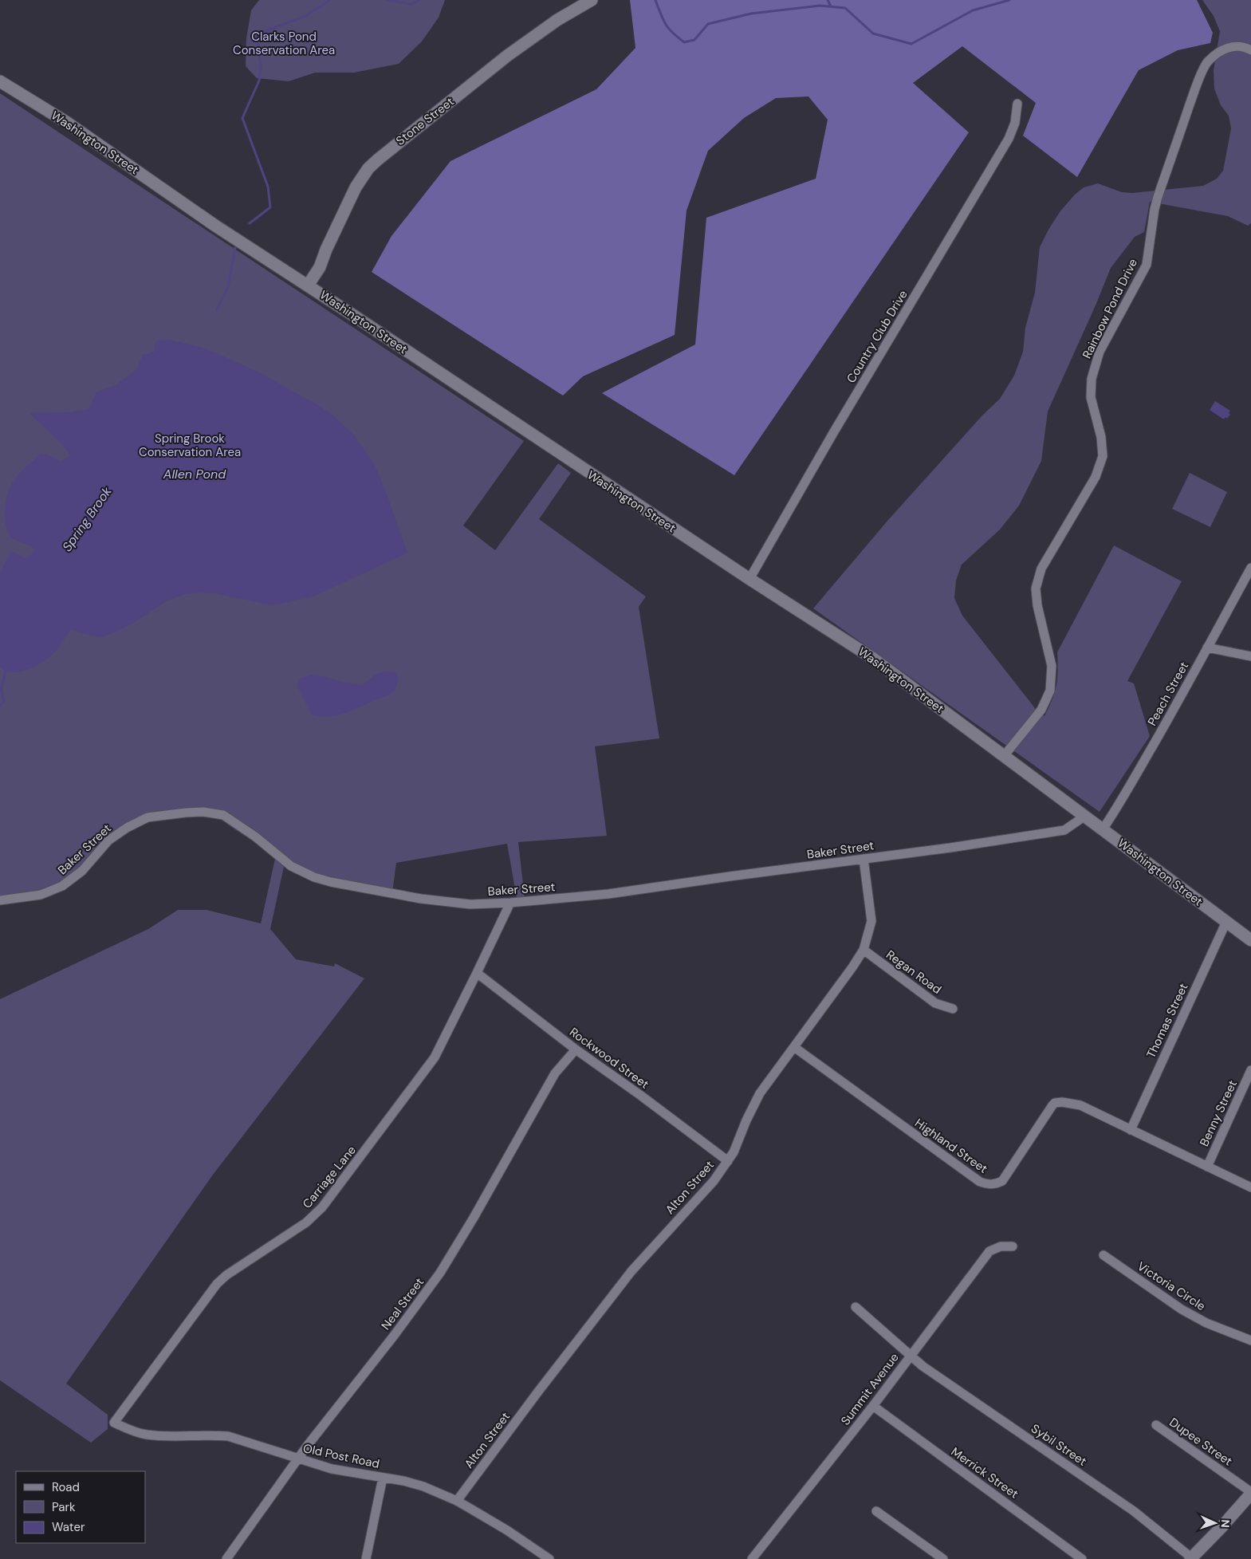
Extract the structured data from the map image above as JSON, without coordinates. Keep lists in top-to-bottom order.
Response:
{
  "streets": {
    "main road": ["Stone Street", "Washington Street"],
    "street": [
      "Rainbow Pond Drive",
      "Country Club Drive",
      "Peach Street",
      "Baker Street",
      "Regan Road",
      "Thomas Street",
      "Rockwood Street",
      "Benny Street",
      "Highland Street",
      "Carriage Lane",
      "Alton Street",
      "Victoria Circle",
      "Neal Street",
      "Summit Avenue",
      "Dupee Street",
      "Sybil Street",
      "Old Post Road",
      "Merrick Street"
    ]
  },
  "crossings": [
    ["Stone Street", "Washington Street"],
    ["Washington Street", "Rainbow Pond Drive"],
    ["Washington Street", "Country Club Drive"],
    ["Washington Street", "Peach Street"],
    ["Washington Street", "Baker Street"],
    ["Washington Street", "Thomas Street"],
    ["Baker Street", "Carriage Lane"],
    ["Baker Street", "Alton Street"],
    ["Regan Road", "Alton Street"],
    ["Thomas Street", "Highland Street"],
    ["Rockwood Street", "Carriage Lane"],
    ["Rockwood Street", "Alton Street"],
    ["Rockwood Street", "Neal Street"],
    ["Benny Street", "Highland Street"],
    ["Highland Street", "Alton Street"],
    ["Carriage Lane", "Old Post Road"],
    ["Alton Street", "Old Post Road"],
    ["Neal Street", "Old Post Road"],
    ["Summit Avenue", "Sybil Street"],
    ["Summit Avenue", "Merrick Street"]
  ],
  "water": ["Allen Pond", "Spring Brook"],
  "parks": ["Clarks Pond Conservation Area", "Spring Brook Conservation Area"],
  "legend": ["Road", "Park", "Water"],
  "north": "right"
}
